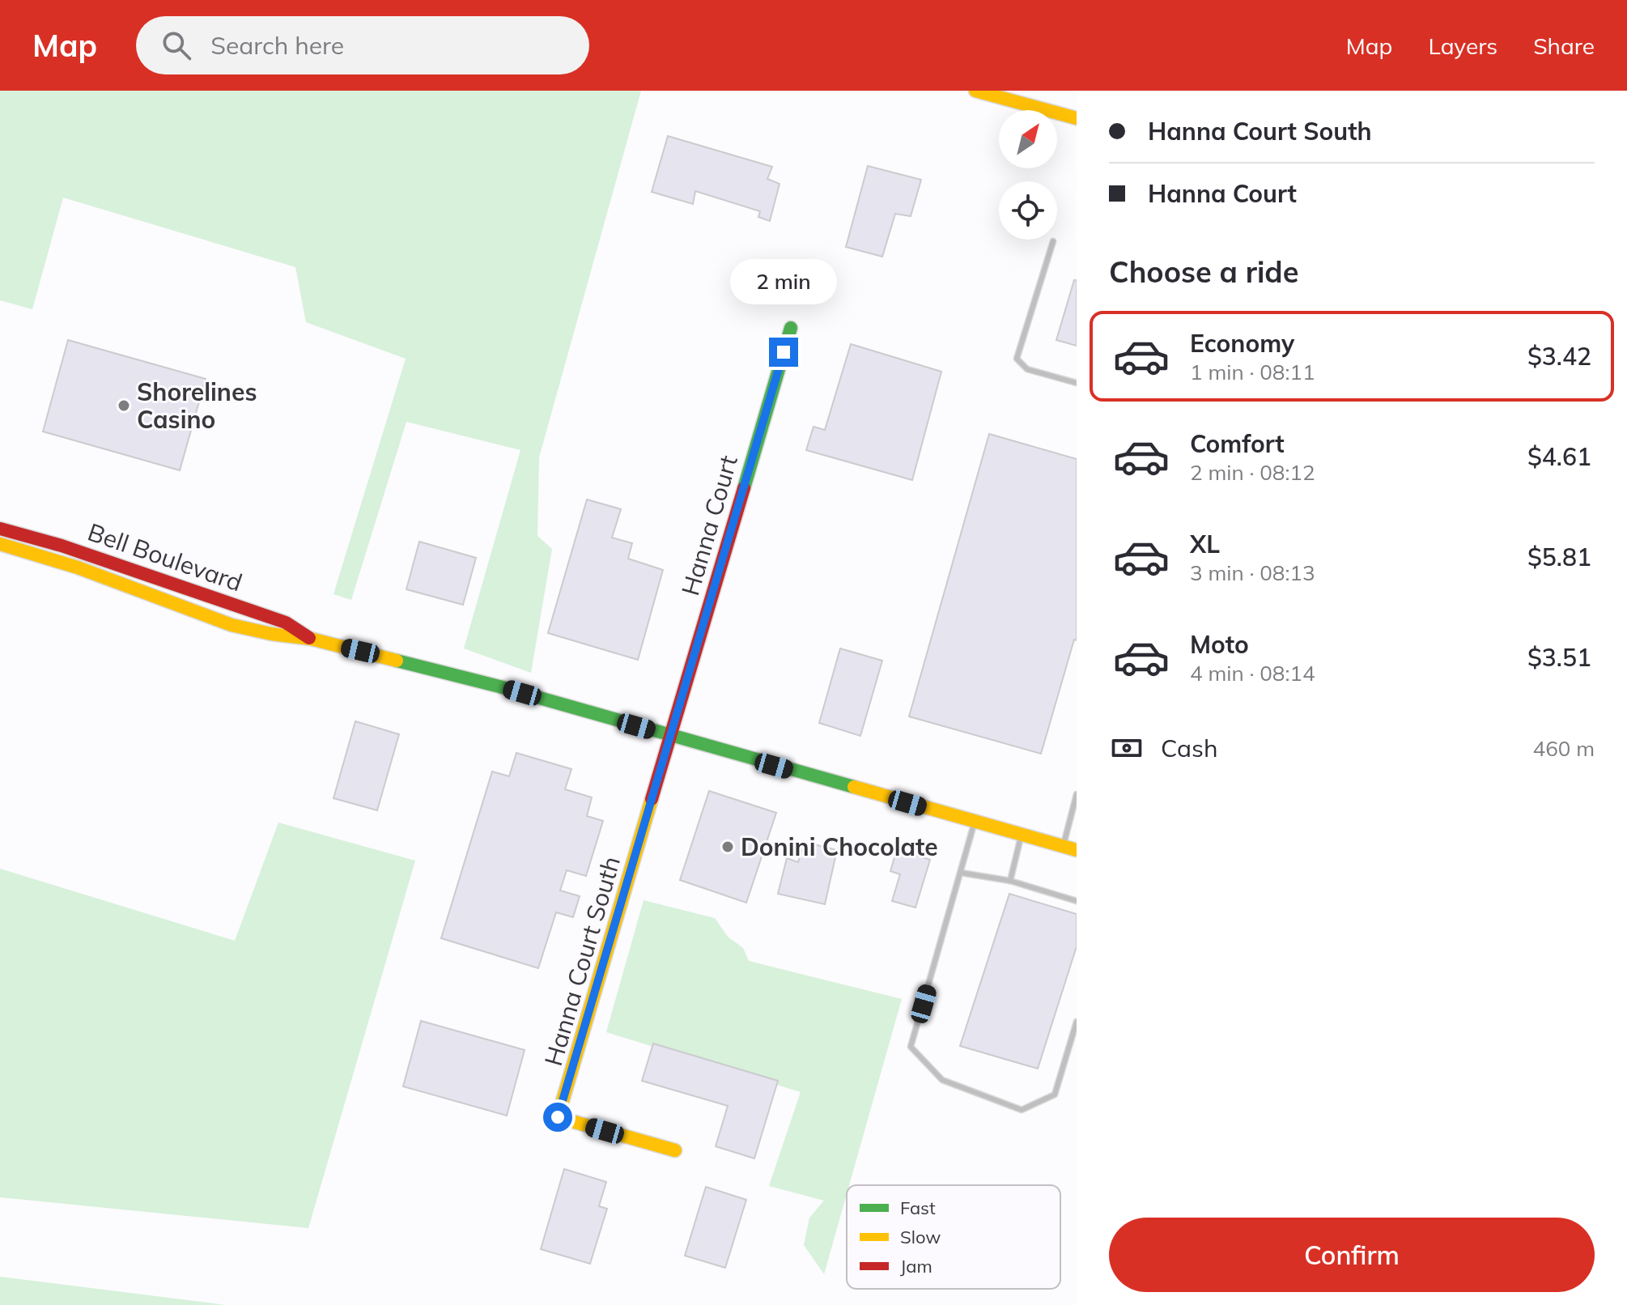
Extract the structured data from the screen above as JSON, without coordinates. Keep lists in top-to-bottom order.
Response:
{
  "streets": {
    "main road": ["Hanna Court", "Bell Boulevard", "Hanna Court South"]
  },
  "crossings": [
    ["Hanna Court", "Bell Boulevard"],
    ["Hanna Court", "Hanna Court South"],
    ["Bell Boulevard", "Hanna Court South"]
  ],
  "places": ["Shorelines Casino", "Donini Chocolate"],
  "legend": ["Fast", "Slow", "Jam"],
  "north": "top right",
  "page": {
    "header": "Map",
    "search": "Search here",
    "nav": ["Map", "Layers", "Share"],
    "banner": ["Hanna Court South", "Hanna Court"],
    "heading": "Choose a ride",
    "bubble": "2 min",
    "list": [
      {
        "name": "Economy",
        "note": "1 min · 08:11",
        "value": "$3.42"
      },
      {
        "name": "Comfort",
        "note": "2 min · 08:12",
        "value": "$4.61"
      },
      {
        "name": "XL",
        "note": "3 min · 08:13",
        "value": "$5.81"
      },
      {
        "name": "Moto",
        "note": "4 min · 08:14",
        "value": "$3.51"
      }
    ],
    "pay": ["Cash", "460 m"],
    "buttons": "Confirm"
  }
}
